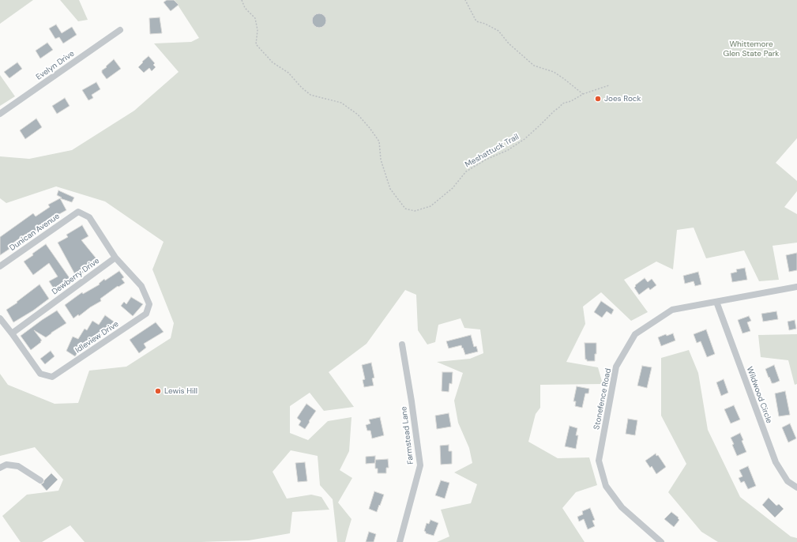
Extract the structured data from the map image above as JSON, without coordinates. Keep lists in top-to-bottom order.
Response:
{
  "streets": {
    "street": [
      "Evelyn Drive",
      "Dunican Avenue",
      "Dewberry Drive",
      "Idleview Drive",
      "Wildwood Circle",
      "Stonefence Road",
      "Farmstead Lane"
    ],
    "path": ["Meshattuck Trail"]
  },
  "crossings": [
    ["Dunican Avenue", "Dewberry Drive"],
    ["Dunican Avenue", "Idleview Drive"],
    ["Dewberry Drive", "Idleview Drive"],
    ["Wildwood Circle", "Stonefence Road"]
  ],
  "parks": ["Whittemore Glen State Park"],
  "places": ["Joes Rock", "Lewis Hill"]
}
